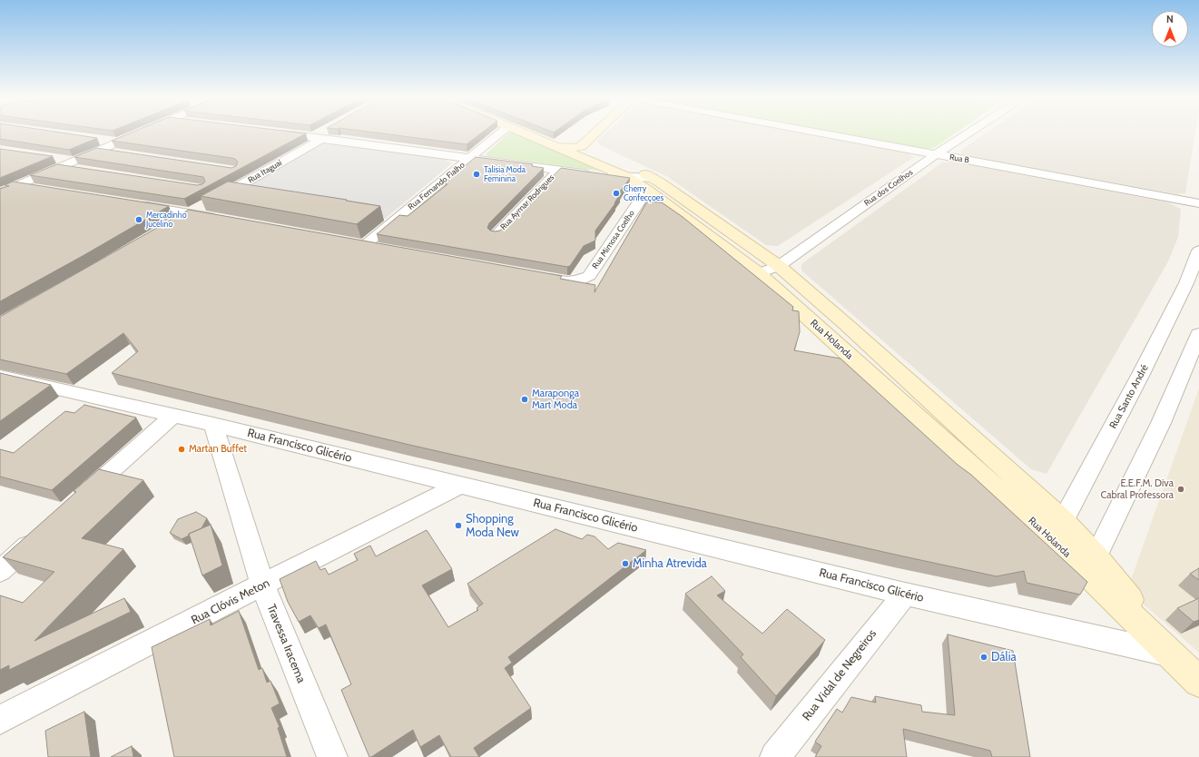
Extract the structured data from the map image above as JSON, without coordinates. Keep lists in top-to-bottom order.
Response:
{
  "streets": {
    "street": [
      "Rua B",
      "Rua Itaguaí",
      "Rua Fernando Fialho",
      "Rua dos Coelhos",
      "Rua Aymar Rodrigues",
      "Rua Mimosa Coelho",
      "Rua Holanda",
      "Rua Santo André",
      "Rua Francisco Glicério",
      "Rua Clóvis Meton",
      "Travessa Iracema",
      "Rua Vidal de Negreiros"
    ]
  },
  "crossings": [
    ["Rua B", "Rua dos Coelhos"],
    ["Rua dos Coelhos", "Rua Holanda"],
    ["Rua Mimosa Coelho", "Rua Holanda"],
    ["Rua Holanda", "Rua Santo André"],
    ["Rua Holanda", "Rua Francisco Glicério"],
    ["Rua Francisco Glicério", "Rua Clóvis Meton"],
    ["Rua Francisco Glicério", "Travessa Iracema"],
    ["Rua Francisco Glicério", "Rua Vidal de Negreiros"],
    ["Rua Clóvis Meton", "Travessa Iracema"]
  ],
  "places": [
    "Talisia Moda Feminina",
    "Cherry Confecçoes",
    "Mercadinho Jucelino",
    "Maraponga Mart Moda",
    "Martan Buffet",
    "E.E.F.M. Diva Cabral Professora",
    "Shopping Moda New",
    "Minha Atrevida",
    "Dália"
  ],
  "north": "top"
}
